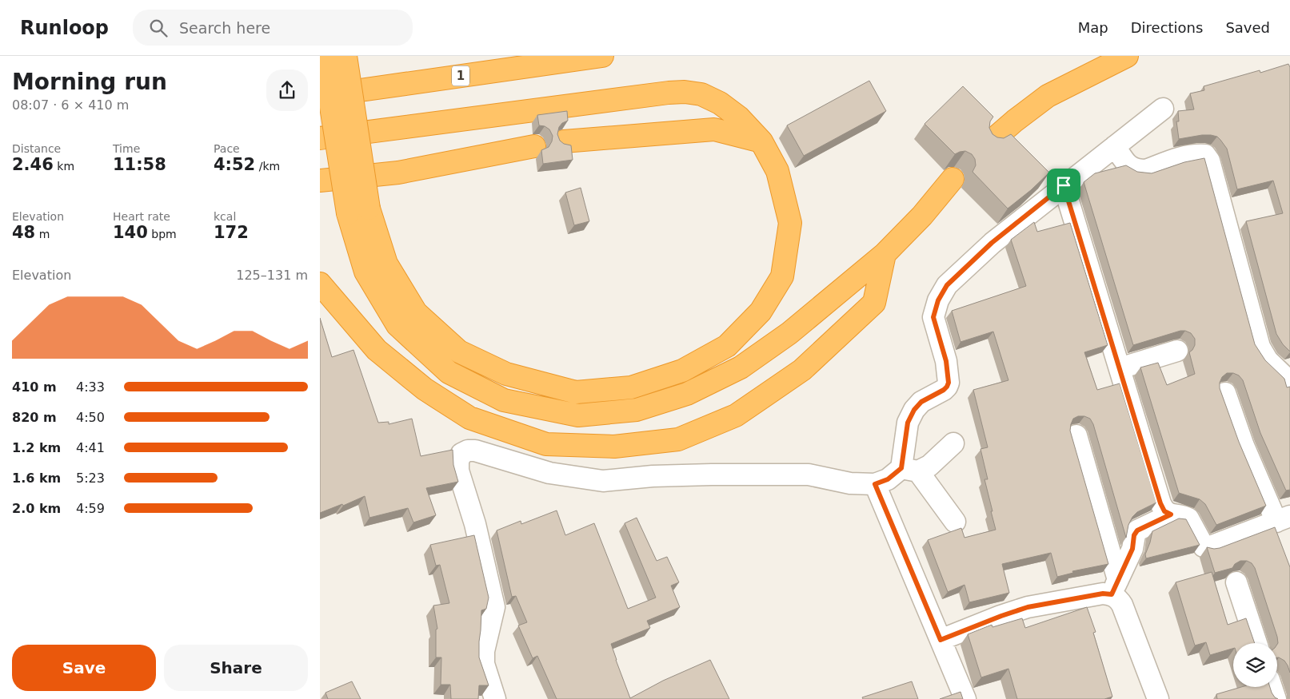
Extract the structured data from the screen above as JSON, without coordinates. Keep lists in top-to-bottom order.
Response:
{
  "streets": {
    "highway": ["1"]
  },
  "page": {
    "header": "Runloop",
    "search": "Search here",
    "nav": ["Map", "Directions", "Saved"],
    "heading": ["Morning run", "08:07 · 6 × 410 m"],
    "stats": [
      ["Distance", "2.46 km"],
      ["Time", "11:58"],
      ["Pace", "4:52 /km"],
      ["Elevation", "48 m"],
      ["Heart rate", "140 bpm"],
      ["kcal", "172"]
    ],
    "chart": ["Elevation", "125–131 m"],
    "list": [
      {
        "name": "410 m",
        "note": "4:33"
      },
      {
        "name": "820 m",
        "note": "4:50"
      },
      {
        "name": "1.2 km",
        "note": "4:41"
      },
      {
        "name": "1.6 km",
        "note": "5:23"
      },
      {
        "name": "2.0 km",
        "note": "4:59"
      }
    ],
    "buttons": ["Save", "Share"]
  }
}
